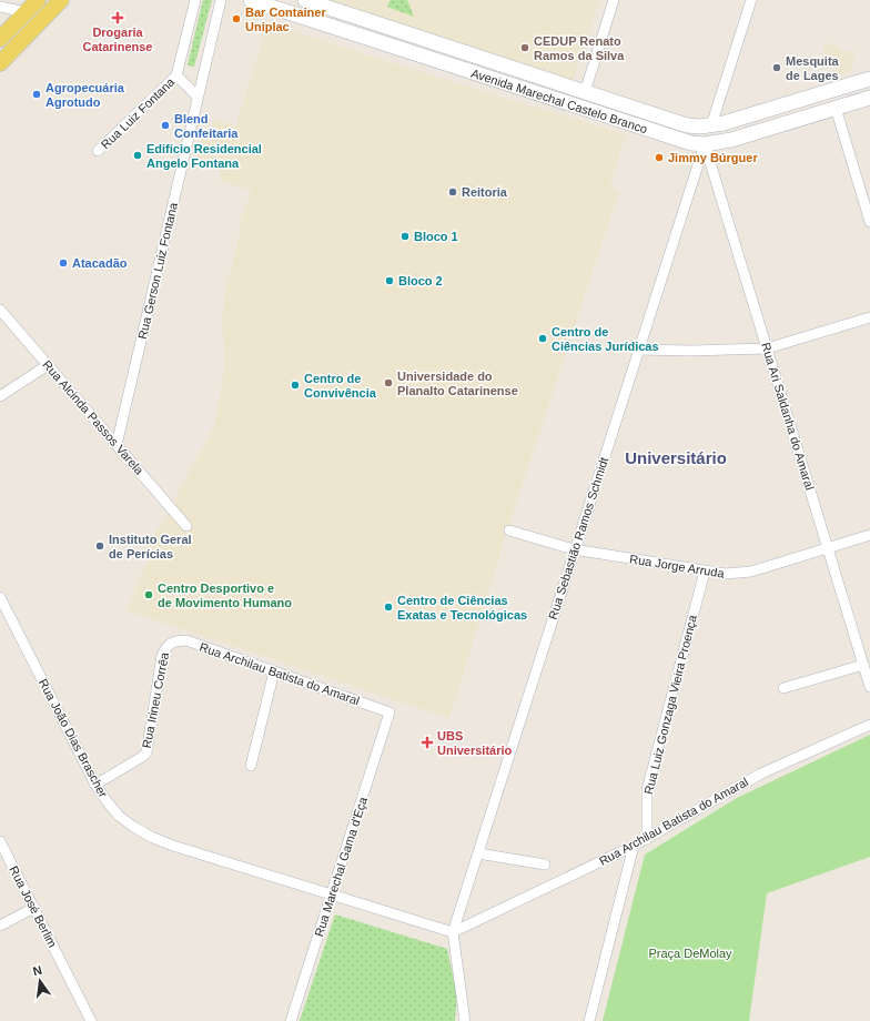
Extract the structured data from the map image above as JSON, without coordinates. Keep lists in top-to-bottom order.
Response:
{
  "streets": {
    "main road": ["Avenida Marechal Castelo Branco"],
    "street": [
      "Rua Luiz Fontana",
      "Rua Gerson Luiz Fontana",
      "Rua Ari Saldanha do Amaral",
      "Rua Alcinda Passos Varela",
      "Rua Sebastião Ramos Schmidt",
      "Rua Jorge Arruda",
      "Rua Archilau Batista do Amaral",
      "Rua Irineu Corrêa",
      "Rua Luiz Gonzaga Vieira Proença",
      "Rua João Dias Brascher",
      "Rua Marechal Gama d'Eça",
      "Rua José Berlim"
    ]
  },
  "crossings": [
    ["Avenida Marechal Castelo Branco", "Rua Ari Saldanha do Amaral"],
    ["Avenida Marechal Castelo Branco", "Rua Sebastião Ramos Schmidt"],
    ["Rua Gerson Luiz Fontana", "Rua Alcinda Passos Varela"],
    ["Rua Ari Saldanha do Amaral", "Rua Sebastião Ramos Schmidt"],
    ["Rua Ari Saldanha do Amaral", "Rua Jorge Arruda"],
    ["Rua Sebastião Ramos Schmidt", "Rua Jorge Arruda"],
    ["Rua Sebastião Ramos Schmidt", "Rua Archilau Batista do Amaral"],
    ["Rua Sebastião Ramos Schmidt", "Rua João Dias Brascher"],
    ["Rua Jorge Arruda", "Rua Luiz Gonzaga Vieira Proença"],
    ["Rua Archilau Batista do Amaral", "Rua Irineu Corrêa"],
    ["Rua Archilau Batista do Amaral", "Rua Luiz Gonzaga Vieira Proença"],
    ["Rua Archilau Batista do Amaral", "Rua João Dias Brascher"],
    ["Rua Archilau Batista do Amaral", "Rua Marechal Gama d'Eça"],
    ["Rua Irineu Corrêa", "Rua João Dias Brascher"],
    ["Rua João Dias Brascher", "Rua Marechal Gama d'Eça"]
  ],
  "districts": ["Universitário"],
  "parks": ["Praça DeMolay"],
  "places": {
    "health": ["Drogaria Catarinense", "UBS Universitário"],
    "other": [
      "Bar Container Uniplac",
      "CEDUP Renato Ramos da Silva",
      "Mesquita de Lages",
      "Agropecuária Agrotudo",
      "Blend Confeitaria",
      "Edifício Residencial Angelo Fontana",
      "Jimmy Búrguer",
      "Reitoria",
      "Bloco 1",
      "Atacadão",
      "Bloco 2",
      "Centro de Ciências Jurídicas",
      "Universidade do Planalto Catarinense",
      "Centro de Convivência",
      "Instituto Geral de Perícias",
      "Centro Desportivo e de Movimento Humano",
      "Centro de Ciências Exatas e Tecnológicas"
    ]
  },
  "north": "top"
}
